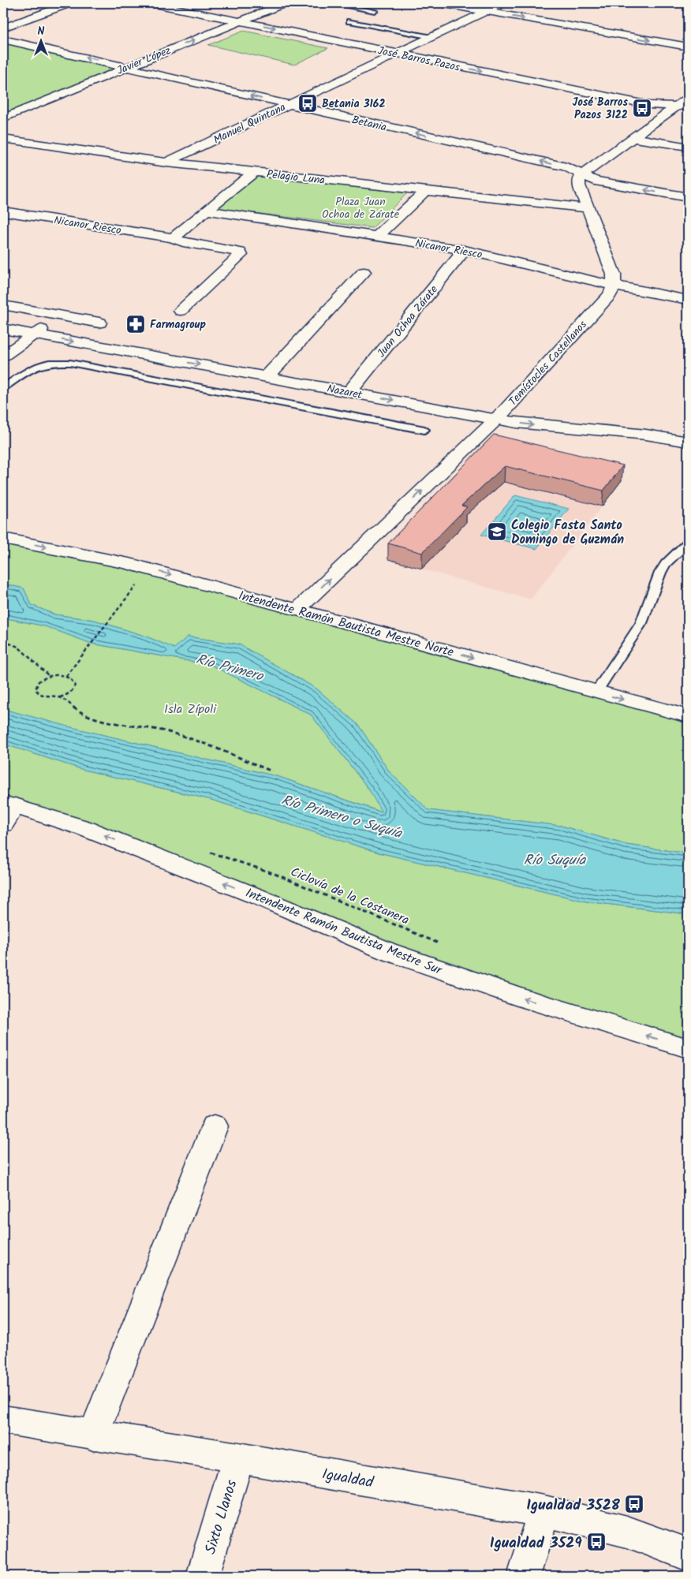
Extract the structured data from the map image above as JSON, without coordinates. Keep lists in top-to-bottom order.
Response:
{
  "streets": {
    "street": [
      "José Barros Pazos",
      "Javier López",
      "Manuel Quintana",
      "Betania",
      "Pelagio Luna",
      "Nicanor Riesco",
      "Juan Ochoa Zárate",
      "Temístocles Castellanos",
      "Nazaret",
      "Intendente Ramón Bautista Mestre Norte",
      "Intendente Ramón Bautista Mestre Sur",
      "Igualdad",
      "Sixto Llanos"
    ],
    "path": ["Ciclovía de la Costanera"]
  },
  "crossings": [
    ["José Barros Pazos", "Javier López"],
    ["José Barros Pazos", "Manuel Quintana"],
    ["Javier López", "Betania"],
    ["Manuel Quintana", "Betania"],
    ["Manuel Quintana", "Pelagio Luna"],
    ["Nicanor Riesco", "Juan Ochoa Zárate"],
    ["Nicanor Riesco", "Temístocles Castellanos"],
    ["Juan Ochoa Zárate", "Nazaret"],
    ["Temístocles Castellanos", "Nazaret"],
    ["Temístocles Castellanos", "Intendente Ramón Bautista Mestre Norte"],
    ["Igualdad", "Sixto Llanos"]
  ],
  "one_way": ["Nazaret", "Intendente Ramón Bautista Mestre Norte", "Intendente Ramón Bautista Mestre Sur"],
  "water": ["Río Primero", "Río Primero o Suquía", "Río Suquía"],
  "parks": ["Plaza Juan Ochoa de Zárate", "Isla Zípoli"],
  "places": {
    "bus stop": [
      "Betania 3162",
      "José Barros Pazos 3122",
      "Igualdad 3528",
      "Igualdad 3529"
    ],
    "pharmacy": ["Farmagroup"],
    "school or university": ["Colegio Fasta Santo Domingo de Guzmán"]
  },
  "north": "top"
}
